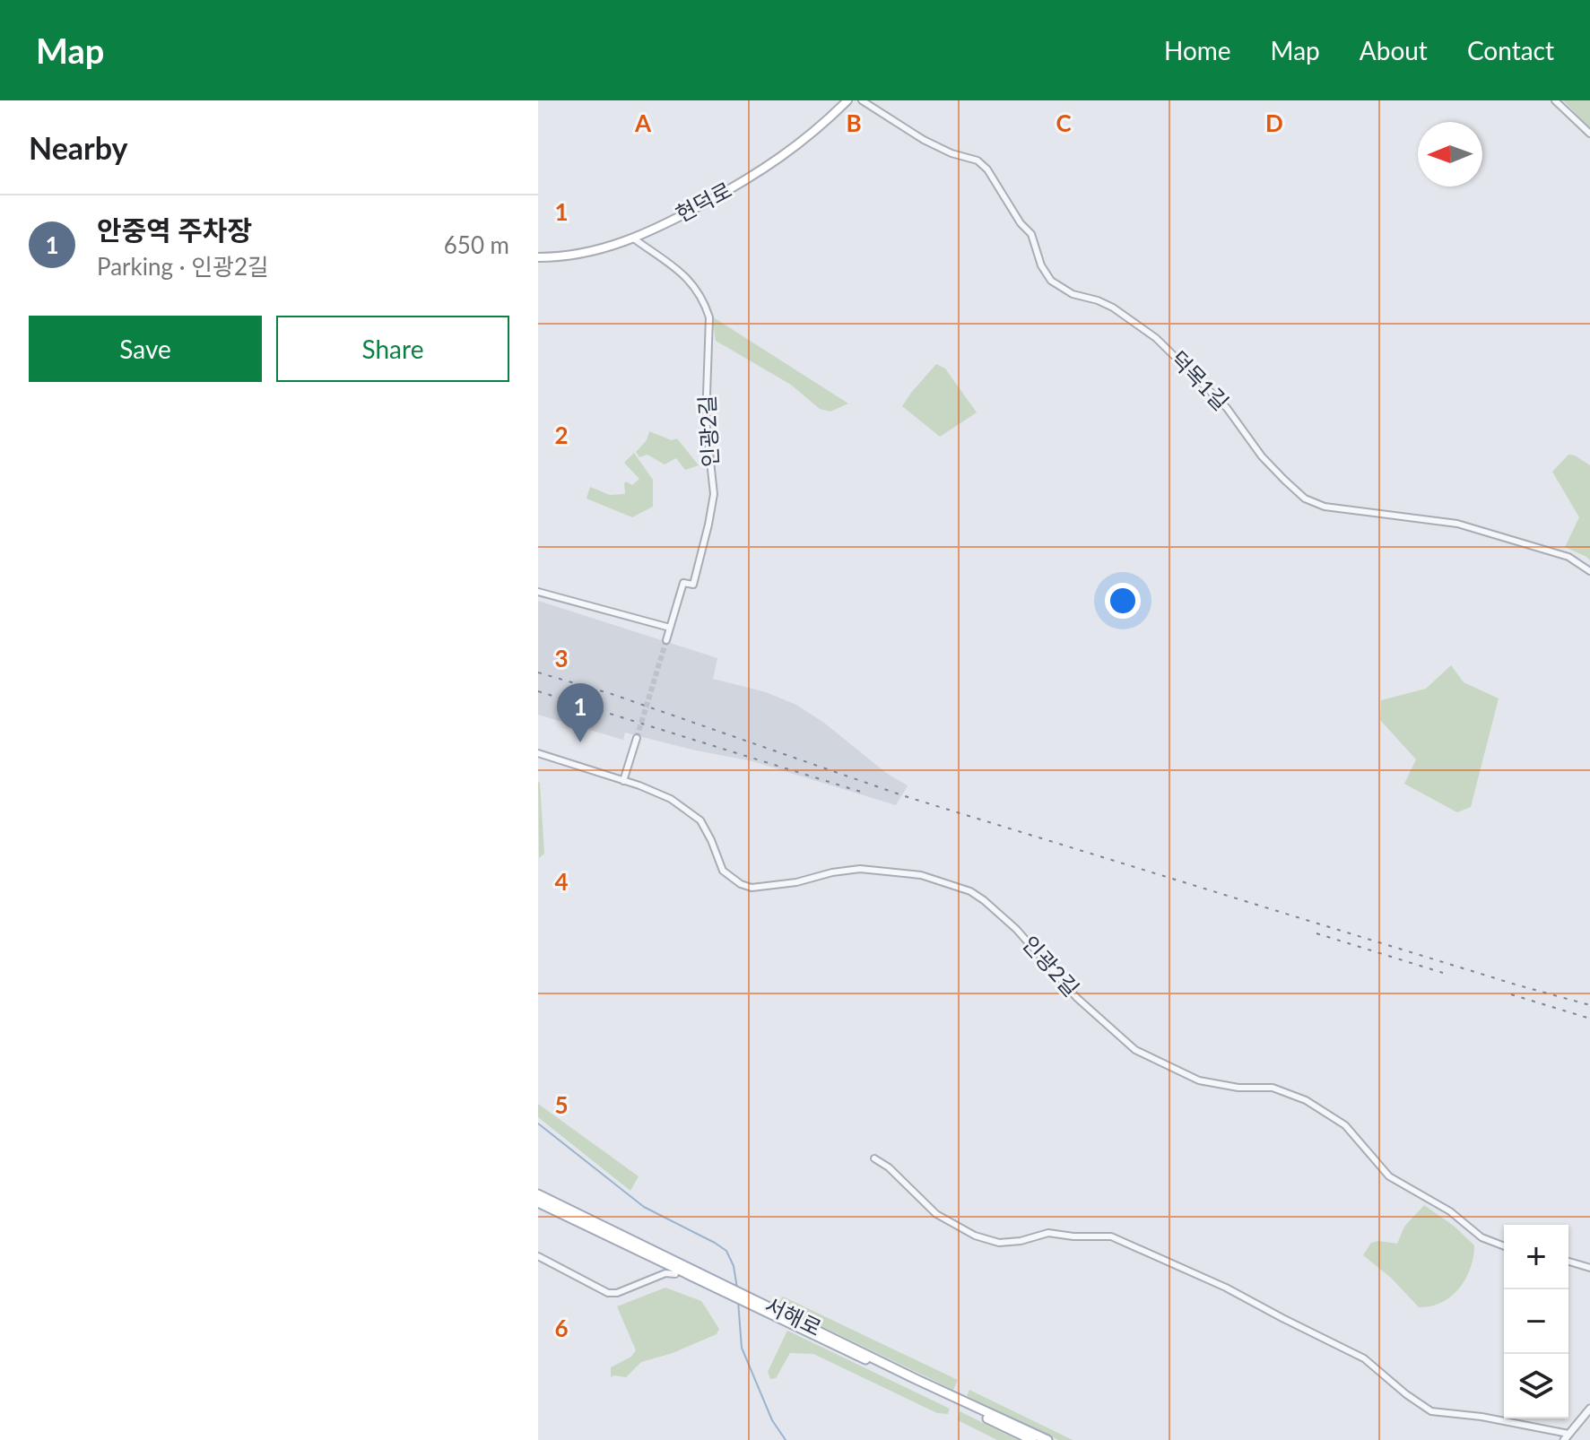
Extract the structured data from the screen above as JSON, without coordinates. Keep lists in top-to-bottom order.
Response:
{
  "streets": {
    "main road": ["현덕로", "서해로"],
    "street": ["덕목1길", "인광2길"]
  },
  "crossings": [
    ["현덕로", "인광2길"]
  ],
  "north": "left",
  "page": {
    "header": "Map",
    "nav": [
      "Home",
      "Map",
      "About",
      "Contact"
    ],
    "heading": "Nearby",
    "list": [
      {
        "mark": "1",
        "name": "안중역 주차장",
        "note": "Parking · 인광2길",
        "value": "650 m"
      }
    ],
    "buttons": ["Save", "Share"],
    "pins": "1",
    "map_buttons": ["+", "−"]
  },
  "grid": {
    "columns": [
      "A",
      "B",
      "C",
      "D"
    ],
    "rows": [
      "1",
      "2",
      "3",
      "4",
      "5",
      "6"
    ]
  }
}
